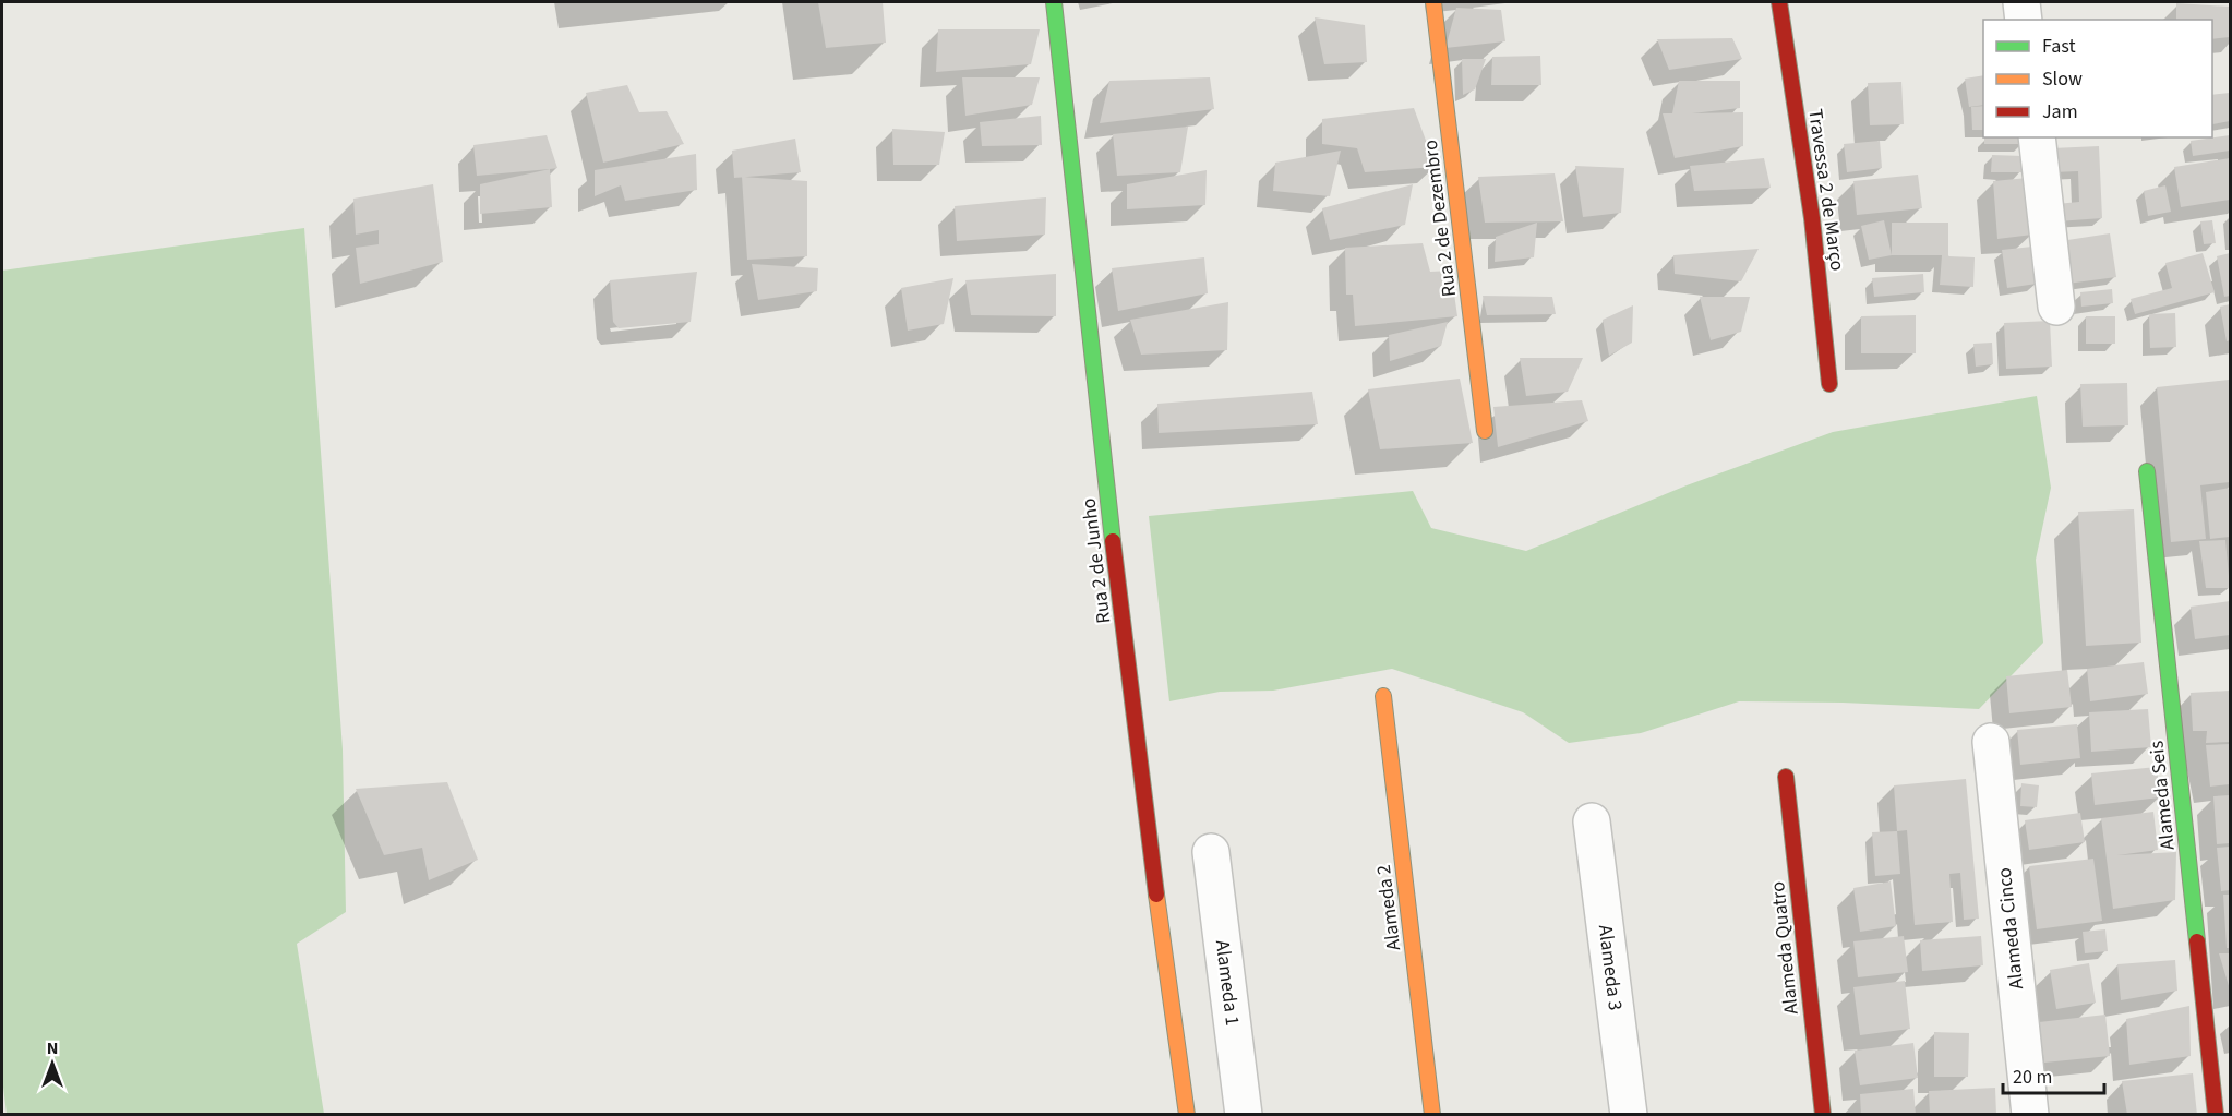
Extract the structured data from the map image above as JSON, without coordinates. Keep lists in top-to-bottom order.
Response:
{
  "streets": {
    "street": [
      "Travessa 2 de Março",
      "Rua 2 de Dezembro",
      "Rua 2 de Junho",
      "Alameda Seis",
      "Alameda 2",
      "Alameda Cinco",
      "Alameda Quatro",
      "Alameda 3",
      "Alameda 1"
    ]
  },
  "legend": ["Fast", "Slow", "Jam"],
  "scale_bar": "20 m",
  "north": "top"
}
